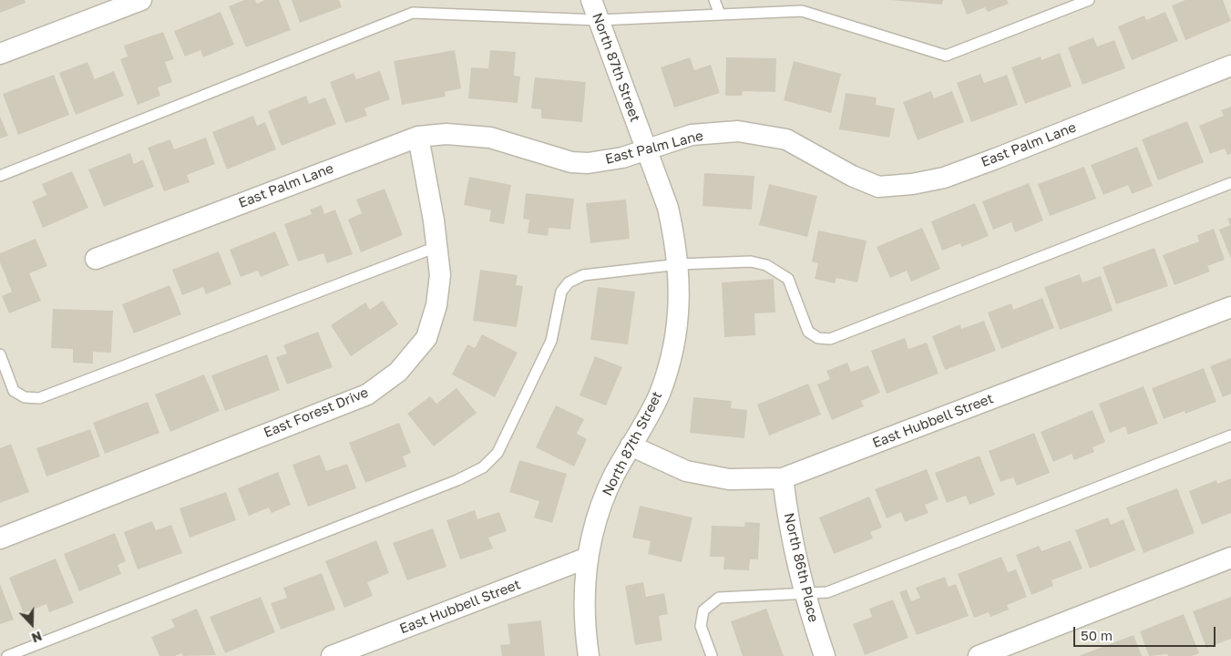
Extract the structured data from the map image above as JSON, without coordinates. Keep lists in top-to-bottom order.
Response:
{
  "streets": {
    "street": [
      "North 87th Street",
      "East Palm Lane",
      "East Forest Drive",
      "East Hubbell Street",
      "North 86th Place"
    ]
  },
  "crossings": [
    ["North 87th Street", "East Palm Lane"],
    ["North 87th Street", "East Hubbell Street"],
    ["East Palm Lane", "East Forest Drive"],
    ["East Hubbell Street", "North 86th Place"]
  ],
  "scale_bar": "50 m",
  "north": "bottom"
}
